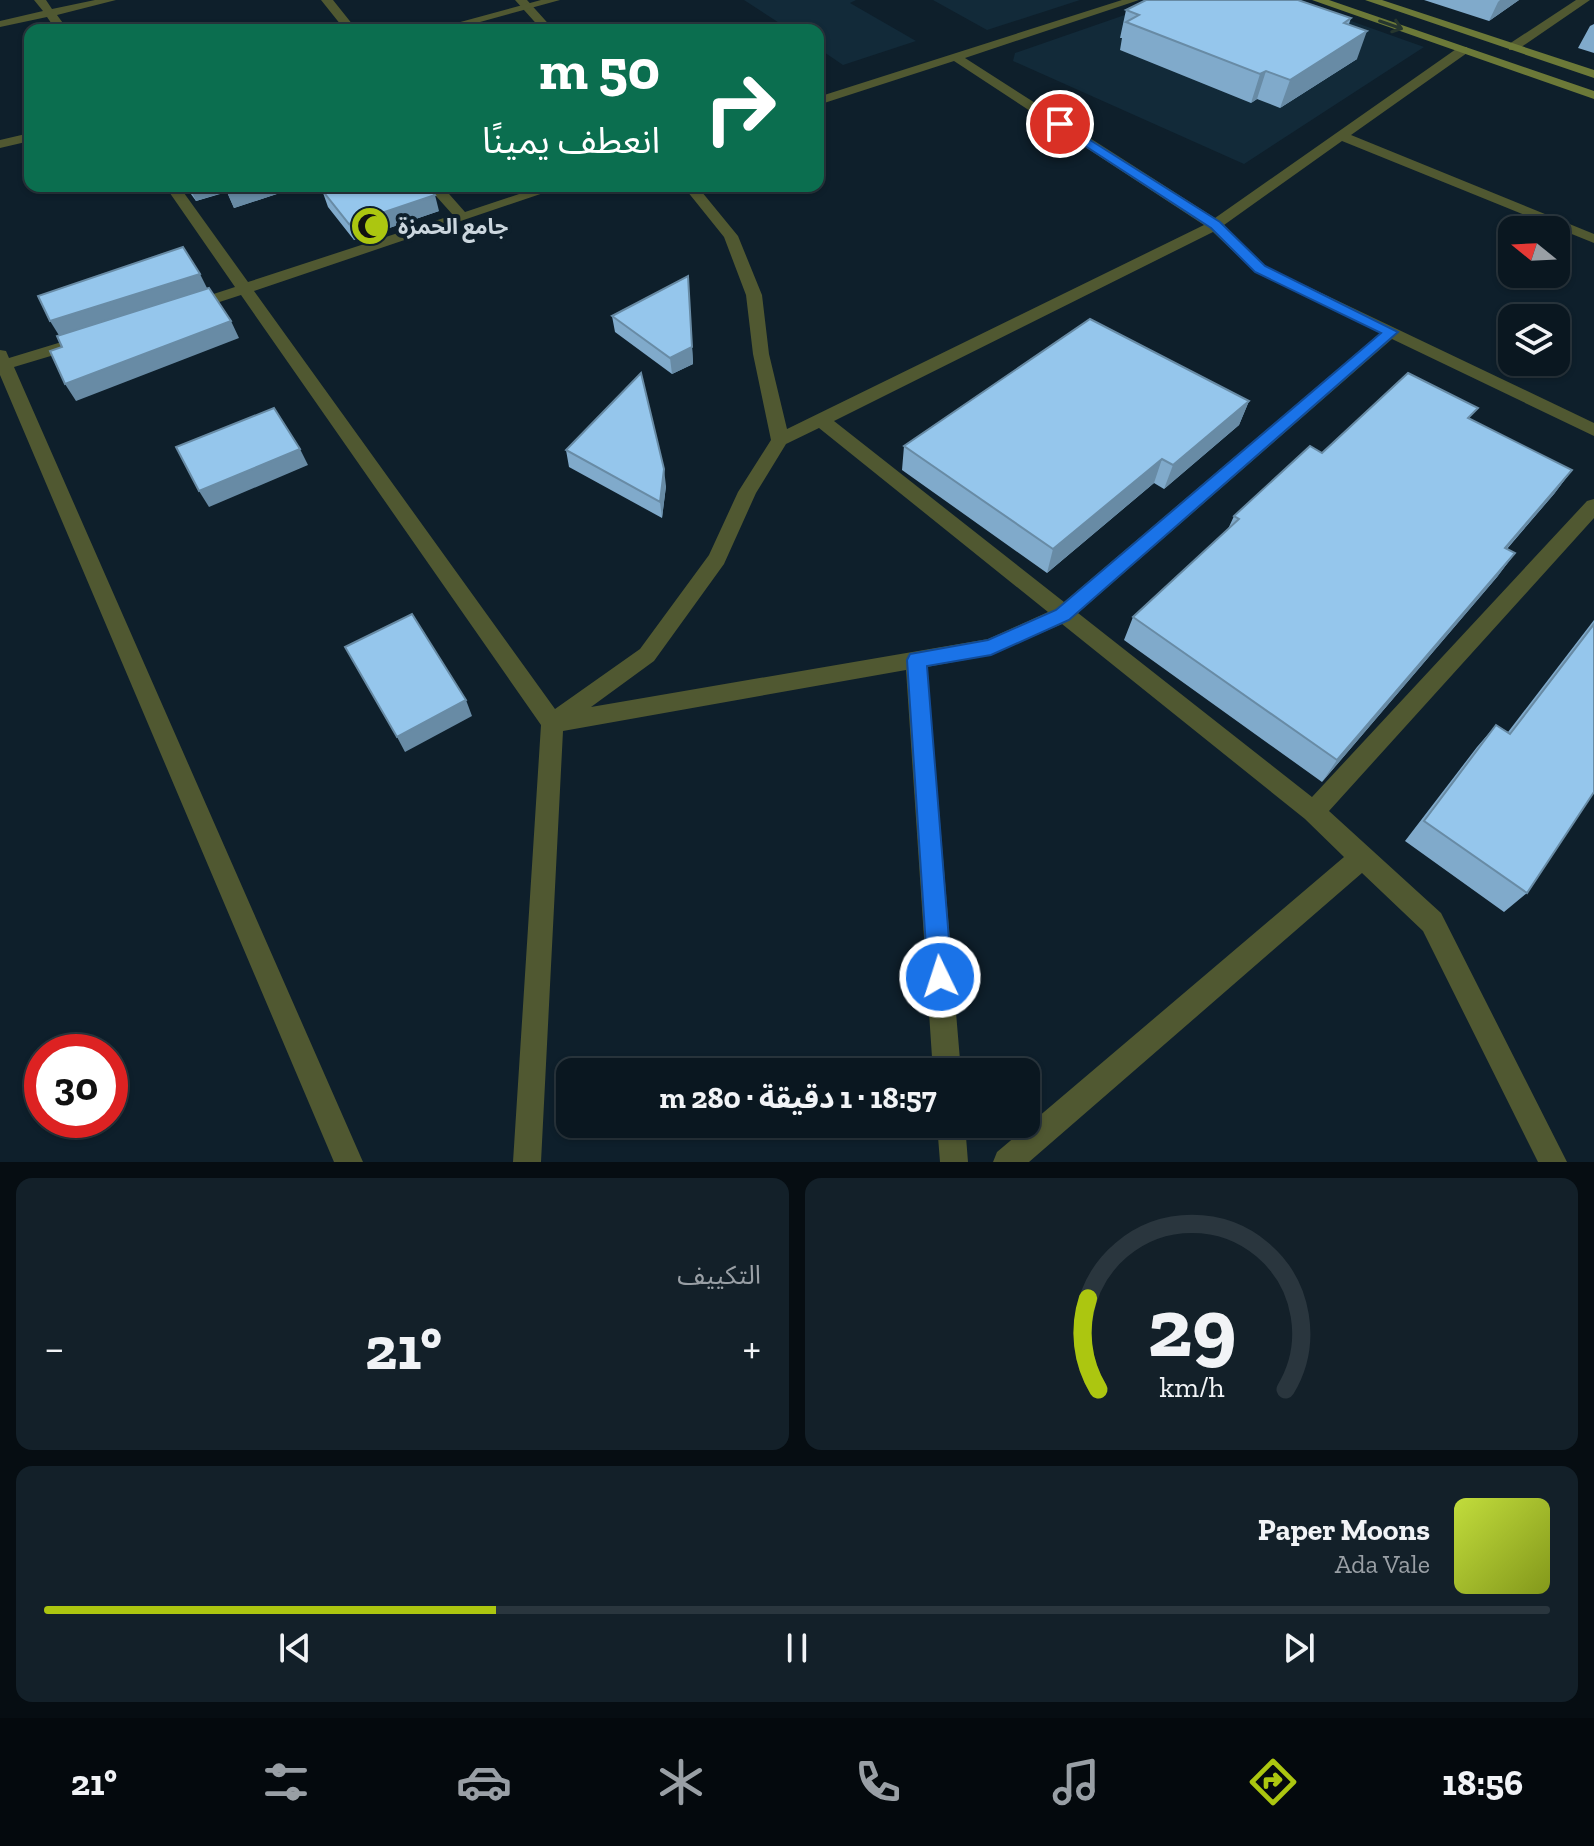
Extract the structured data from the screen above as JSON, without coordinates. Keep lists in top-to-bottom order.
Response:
{
  "places": {
    "mosque": ["جامع الحمزة"]
  },
  "north": "left",
  "page": {
    "turn": ["50 m", "انعطف يمينًا"],
    "limit": "30",
    "trip": "18:57 · 1 دقيقة · 280 m",
    "tile": "التكييف",
    "heat": ["−", "21°", "+"],
    "song": ["Paper Moons", "Ada Vale"],
    "tabs": ["18:56", "21°"],
    "gauge": ["29", "km/h"]
  }
}
